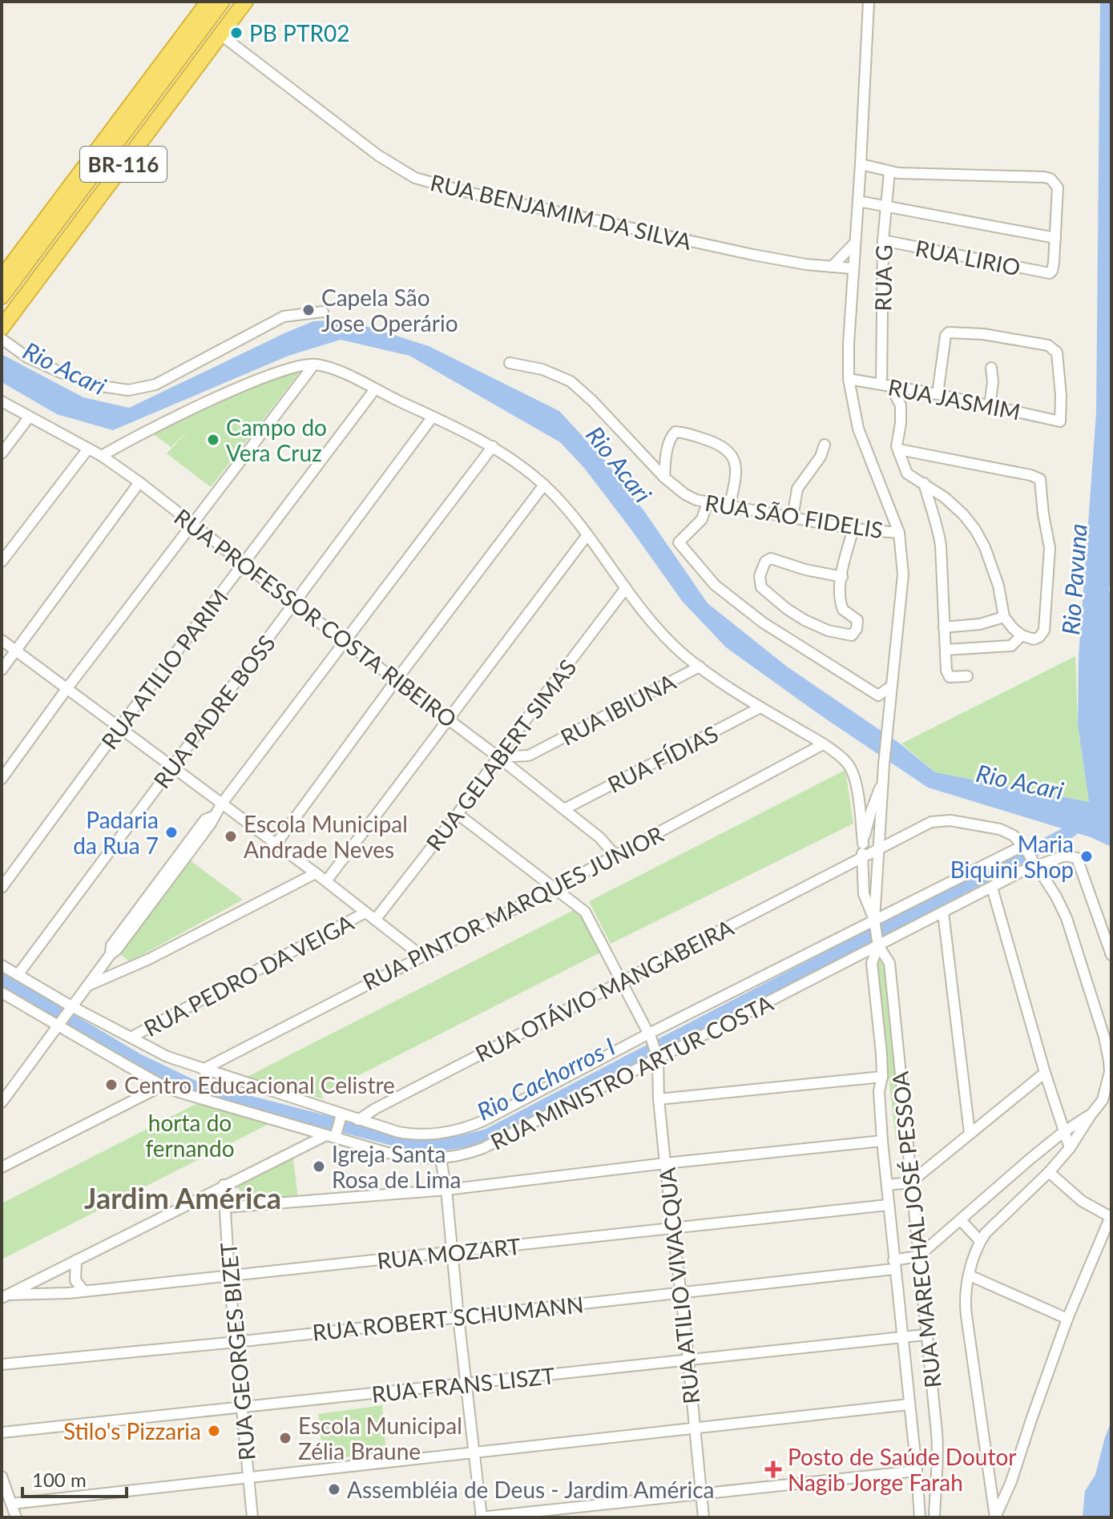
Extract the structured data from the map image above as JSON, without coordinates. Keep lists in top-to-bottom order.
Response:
{
  "streets": {
    "highway": ["BR-116"],
    "street": [
      "RUA BENJAMIM DA SILVA",
      "RUA LIRIO",
      "RUA G",
      "RUA JASMIM",
      "RUA SÃO FIDELIS",
      "RUA PROFESSOR COSTA RIBEIRO",
      "RUA ATILIO PARIM",
      "RUA IBIUNA",
      "RUA PADRE BOSS",
      "RUA GELABERT SIMAS",
      "RUA FÍDIAS",
      "RUA PINTOR MARQUES JUNIOR",
      "RUA PEDRO DA VEIGA",
      "RUA OTÁVIO MANGABEIRA",
      "RUA MINISTRO ARTUR COSTA",
      "RUA MARECHAL JOSÉ PESSOA",
      "RUA MOZART",
      "RUA ATILIO VIVACQUA",
      "RUA ROBERT SCHUMANN",
      "RUA GEORGES BIZET",
      "RUA FRANS LISZT"
    ]
  },
  "crossings": [
    ["BR-116", "RUA BENJAMIM DA SILVA"],
    ["RUA BENJAMIM DA SILVA", "RUA MARECHAL JOSÉ PESSOA"],
    ["RUA LIRIO", "RUA G"],
    ["RUA G", "RUA JASMIM"],
    ["RUA JASMIM", "RUA MARECHAL JOSÉ PESSOA"],
    ["RUA SÃO FIDELIS", "RUA MARECHAL JOSÉ PESSOA"],
    ["RUA PROFESSOR COSTA RIBEIRO", "RUA ATILIO PARIM"],
    ["RUA PROFESSOR COSTA RIBEIRO", "RUA IBIUNA"],
    ["RUA PROFESSOR COSTA RIBEIRO", "RUA PADRE BOSS"],
    ["RUA PROFESSOR COSTA RIBEIRO", "RUA GELABERT SIMAS"],
    ["RUA PROFESSOR COSTA RIBEIRO", "RUA FÍDIAS"],
    ["RUA PROFESSOR COSTA RIBEIRO", "RUA PINTOR MARQUES JUNIOR"],
    ["RUA IBIUNA", "RUA GELABERT SIMAS"],
    ["RUA PADRE BOSS", "RUA MINISTRO ARTUR COSTA"],
    ["RUA GELABERT SIMAS", "RUA ATILIO VIVACQUA"],
    ["RUA PINTOR MARQUES JUNIOR", "RUA MINISTRO ARTUR COSTA"],
    ["RUA PINTOR MARQUES JUNIOR", "RUA ATILIO VIVACQUA"],
    ["RUA PEDRO DA VEIGA", "RUA MINISTRO ARTUR COSTA"],
    ["RUA OTÁVIO MANGABEIRA", "RUA MINISTRO ARTUR COSTA"],
    ["RUA OTÁVIO MANGABEIRA", "RUA MARECHAL JOSÉ PESSOA"],
    ["RUA OTÁVIO MANGABEIRA", "RUA ATILIO VIVACQUA"],
    ["RUA MINISTRO ARTUR COSTA", "RUA MARECHAL JOSÉ PESSOA"],
    ["RUA MINISTRO ARTUR COSTA", "RUA ATILIO VIVACQUA"],
    ["RUA MARECHAL JOSÉ PESSOA", "RUA MOZART"],
    ["RUA MARECHAL JOSÉ PESSOA", "RUA ROBERT SCHUMANN"],
    ["RUA MARECHAL JOSÉ PESSOA", "RUA FRANS LISZT"],
    ["RUA MOZART", "RUA ATILIO VIVACQUA"],
    ["RUA MOZART", "RUA GEORGES BIZET"],
    ["RUA ATILIO VIVACQUA", "RUA ROBERT SCHUMANN"],
    ["RUA ATILIO VIVACQUA", "RUA FRANS LISZT"],
    ["RUA ROBERT SCHUMANN", "RUA GEORGES BIZET"],
    ["RUA GEORGES BIZET", "RUA FRANS LISZT"]
  ],
  "districts": ["Jardim América"],
  "water": ["Rio Acari", "Rio Pavuna", "Rio Cachorros I"],
  "parks": ["horta do fernando"],
  "places": {
    "other": [
      "PB PTR02",
      "Capela São Jose Operário",
      "Campo do Vera Cruz",
      "Padaria da Rua 7",
      "Escola Municipal Andrade Neves",
      "Maria Biquini Shop",
      "Centro Educacional Celistre",
      "Igreja Santa Rosa de Lima",
      "Stilo's Pizzaria",
      "Escola Municipal Zélia Braune",
      "Assembléia de Deus - Jardim América"
    ],
    "health": ["Posto de Saúde Doutor Nagib Jorge Farah"]
  },
  "scale_bar": "100 m"
}
